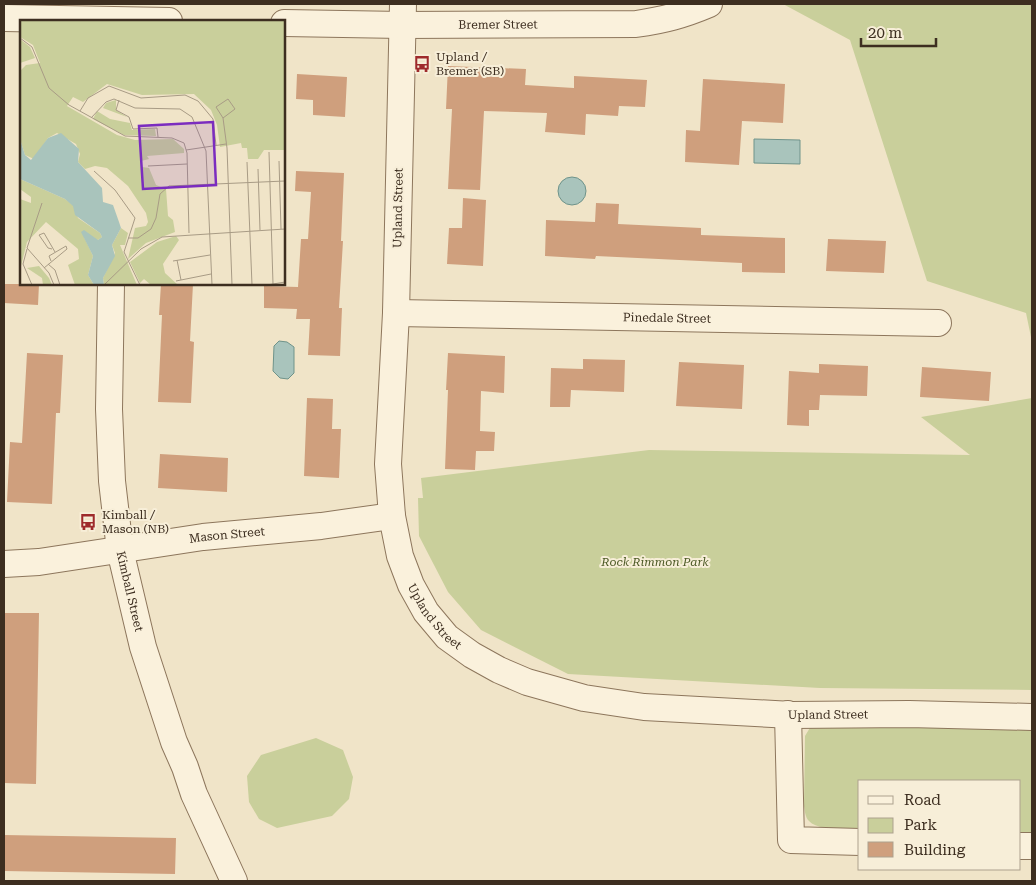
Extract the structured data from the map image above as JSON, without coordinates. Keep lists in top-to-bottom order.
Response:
{
  "streets": {
    "street": [
      "Bremer Street",
      "Upland Street",
      "Pinedale Street",
      "Mason Street",
      "Kimball Street"
    ]
  },
  "crossings": [
    ["Bremer Street", "Upland Street"],
    ["Upland Street", "Pinedale Street"],
    ["Upland Street", "Mason Street"],
    ["Mason Street", "Kimball Street"]
  ],
  "parks": ["Rock Rimmon Park"],
  "places": {
    "bus stop": ["Upland / Bremer (SB)", "Kimball / Mason (NB)"]
  },
  "legend": ["Road", "Park", "Building"],
  "scale_bar": "20 m"
}
